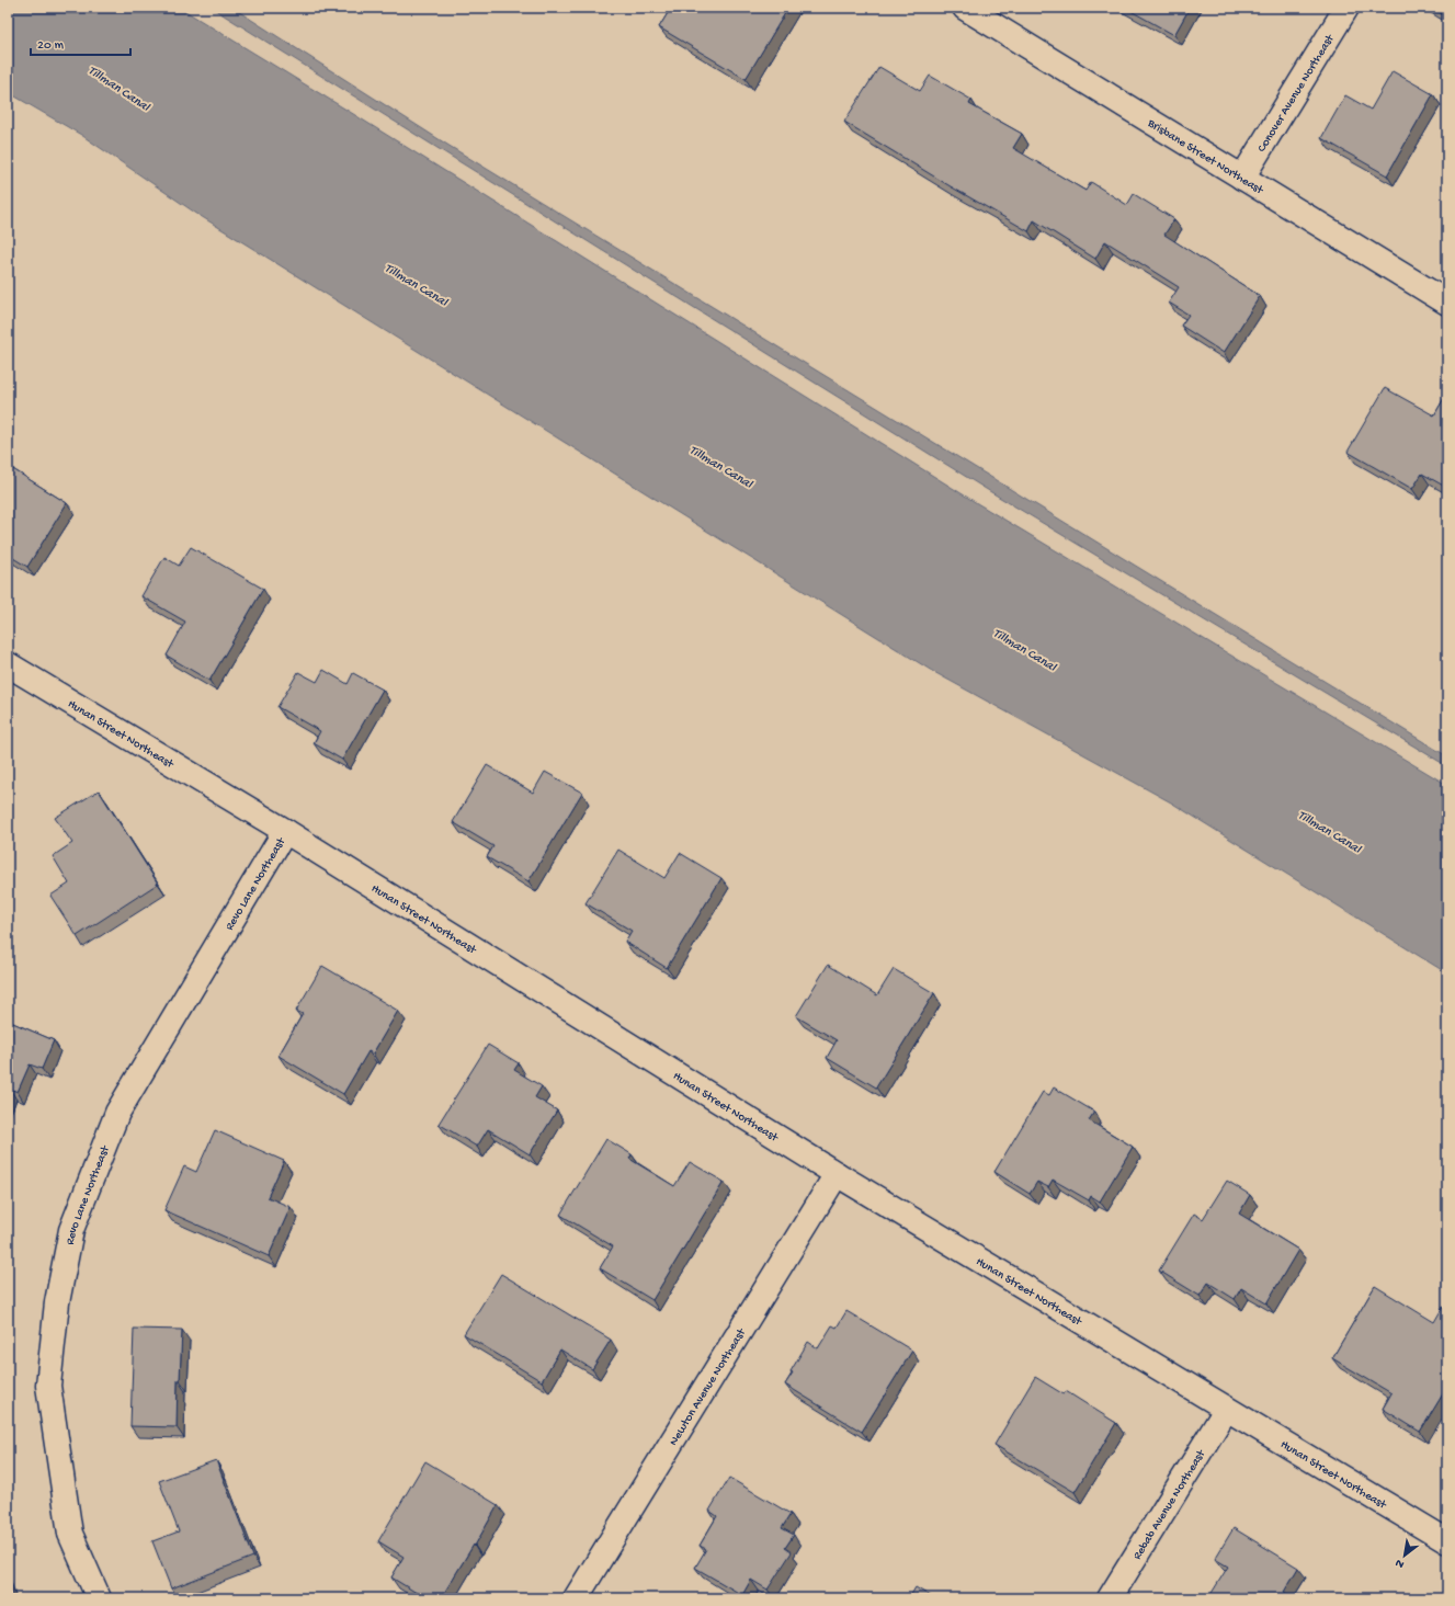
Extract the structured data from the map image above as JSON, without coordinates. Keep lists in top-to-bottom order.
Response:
{
  "streets": {
    "street": [
      "Conover Avenue Northeast",
      "Brisbane Street Northeast",
      "Hunan Street Northeast",
      "Revo Lane Northeast",
      "Newton Avenue Northeast",
      "Rebab Avenue Northeast"
    ]
  },
  "crossings": [
    ["Conover Avenue Northeast", "Brisbane Street Northeast"],
    ["Hunan Street Northeast", "Revo Lane Northeast"],
    ["Hunan Street Northeast", "Newton Avenue Northeast"],
    ["Hunan Street Northeast", "Rebab Avenue Northeast"]
  ],
  "water": ["Tillman Canal"],
  "scale_bar": "20 m",
  "north": "bottom left"
}
